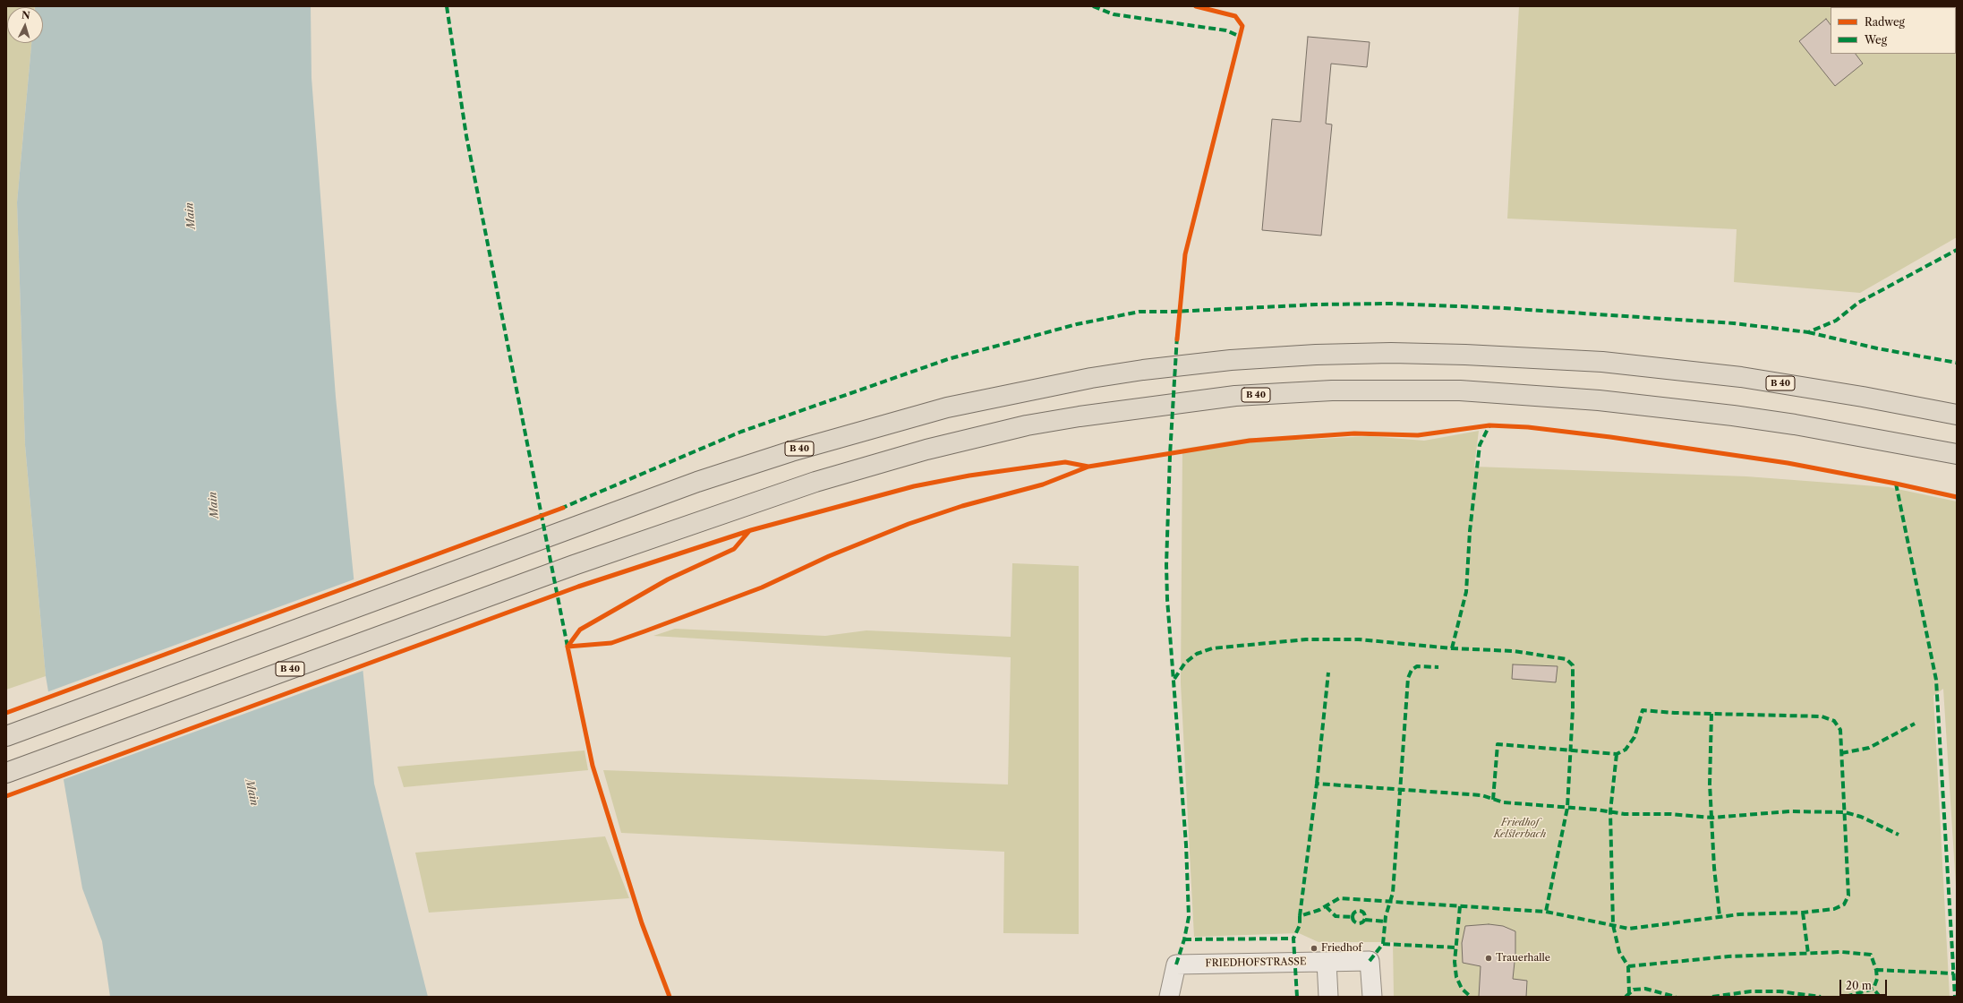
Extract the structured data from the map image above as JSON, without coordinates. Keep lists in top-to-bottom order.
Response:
{
  "streets": {
    "highway": ["B 40"],
    "street": ["FRIEDHOFSTRASSE"]
  },
  "water": ["Main"],
  "parks": ["Friedhof Kelsterbach"],
  "places": ["Friedhof", "Trauerhalle"],
  "legend": ["Radweg", "Weg"],
  "scale_bar": "20 m",
  "north": "top"
}
